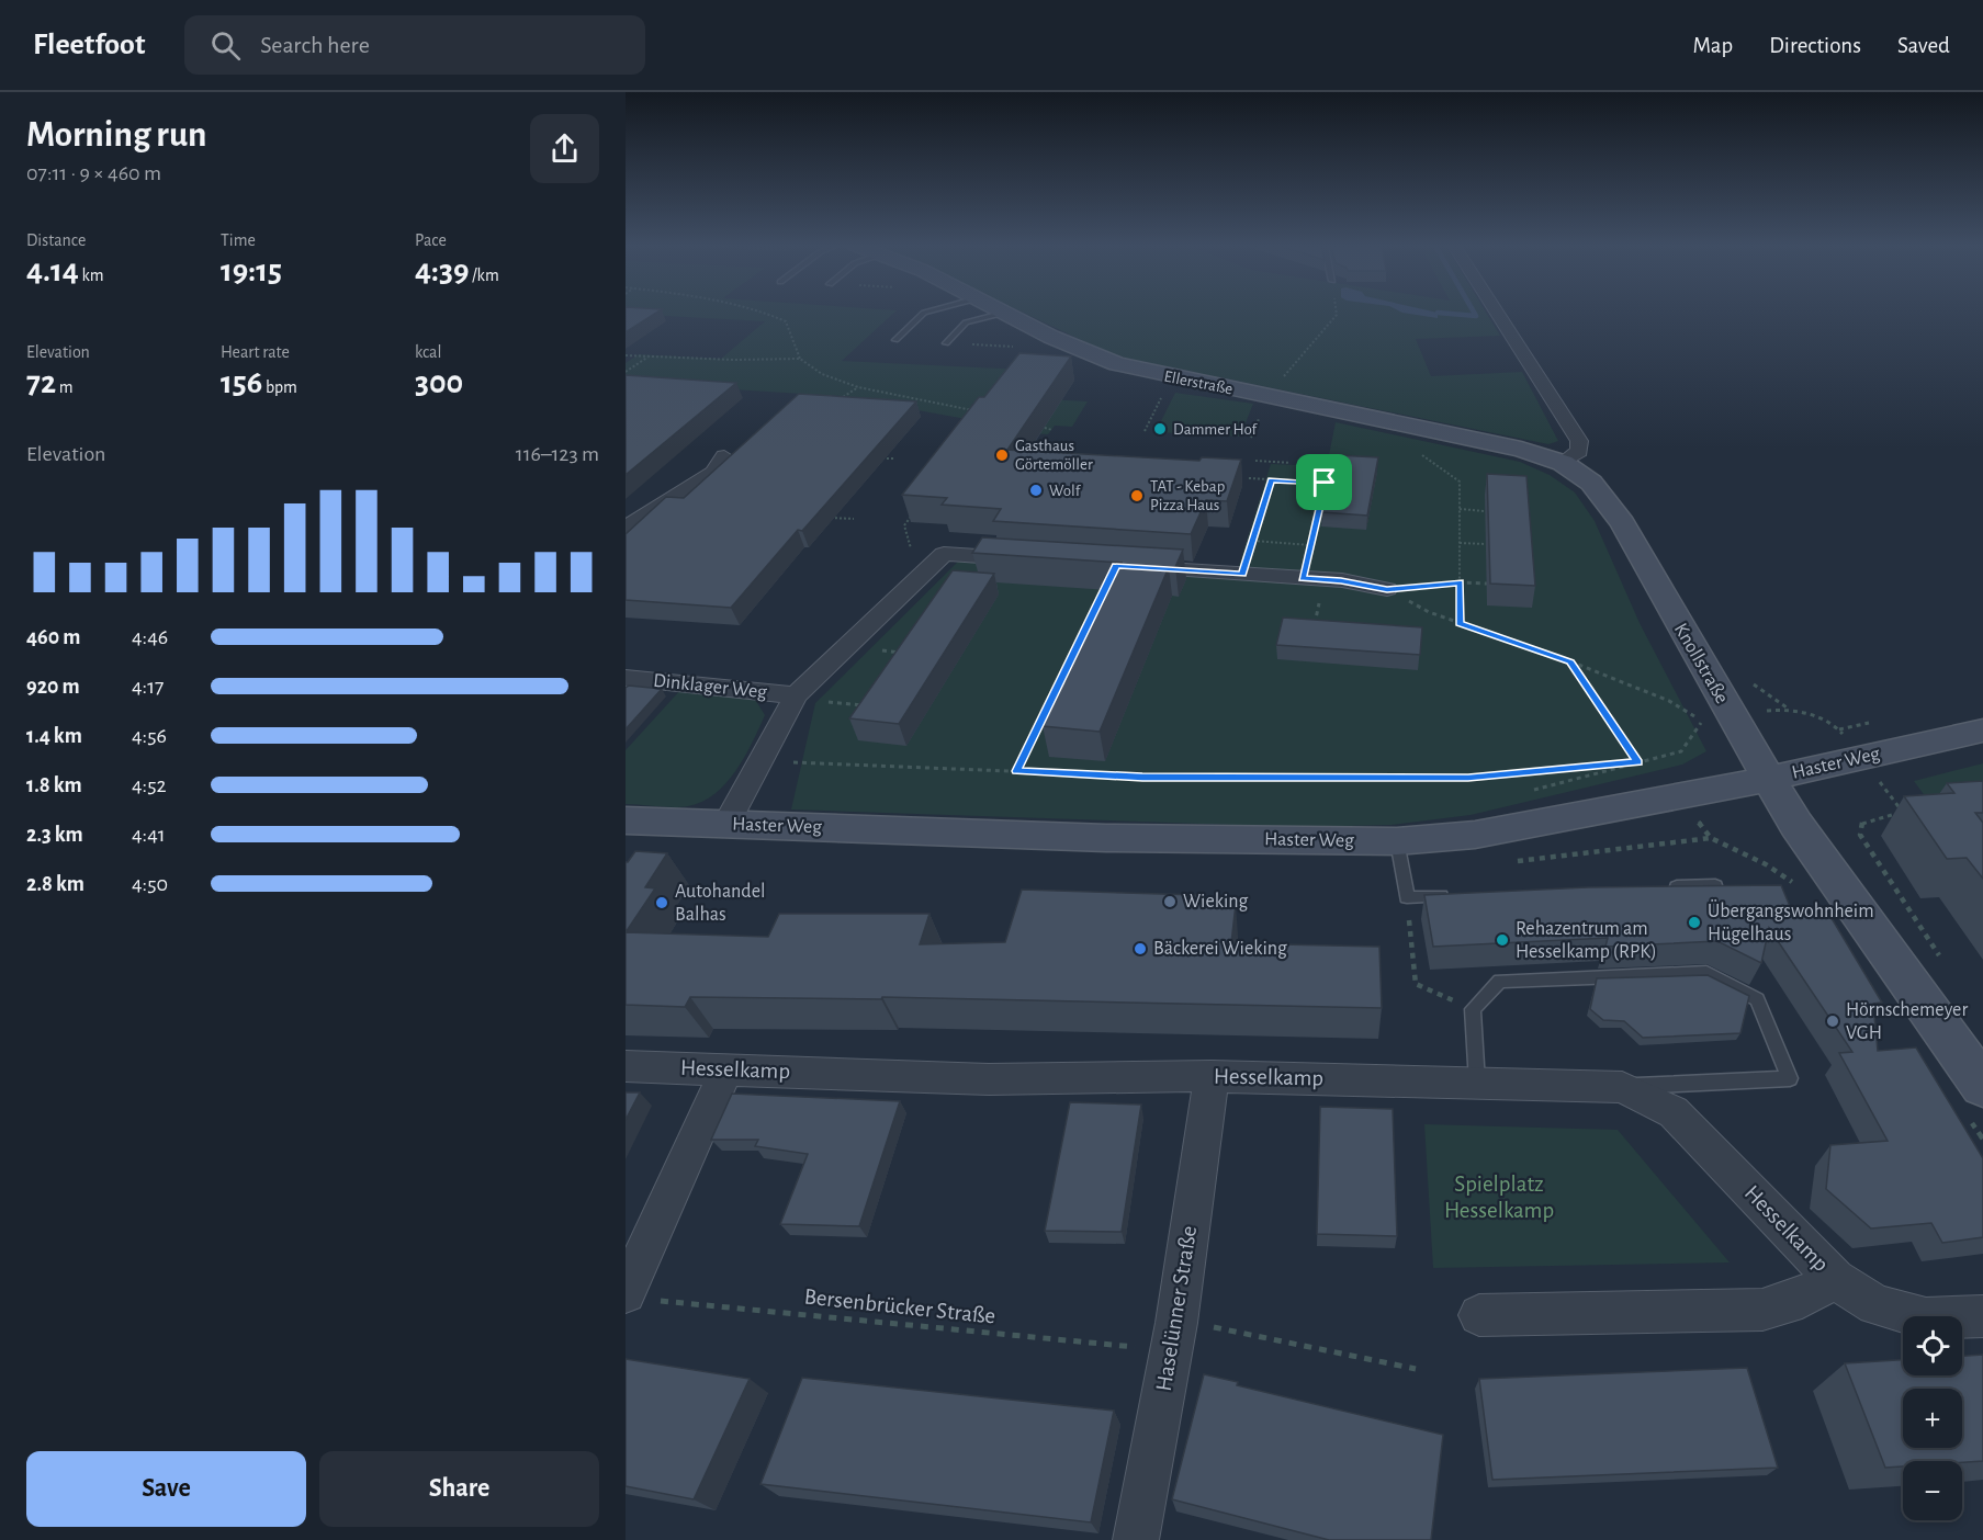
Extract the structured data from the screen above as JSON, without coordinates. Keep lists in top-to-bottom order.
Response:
{
  "streets": {
    "street": [
      "Ellerstraße",
      "Knollstraße",
      "Dinklager Weg",
      "Haster Weg",
      "Hesselkamp",
      "Haselünner Straße"
    ],
    "path": ["Bersenbrücker Straße"]
  },
  "crossings": [
    ["Ellerstraße", "Knollstraße"],
    ["Knollstraße", "Haster Weg"],
    ["Hesselkamp", "Haselünner Straße"],
    ["Bersenbrücker Straße", "Haselünner Straße"]
  ],
  "parks": ["Spielplatz Hesselkamp"],
  "places": [
    "Dammer Hof",
    "Gasthaus Görtemöller",
    "Wolf",
    "TAT - Kebap Pizza Haus",
    "Wieking",
    "Autohandel Balhas",
    "Übergangswohnheim Hügelhaus",
    "Rehazentrum am Hesselkamp (RPK)",
    "Bäckerei Wieking",
    "Hörnschemeyer VGH"
  ],
  "page": {
    "header": "Fleetfoot",
    "search": "Search here",
    "nav": ["Map", "Directions", "Saved"],
    "heading": ["Morning run", "07:11 · 9 × 460 m"],
    "stats": [
      ["Distance", "4.14 km"],
      ["Time", "19:15"],
      ["Pace", "4:39 /km"],
      ["Elevation", "72 m"],
      ["Heart rate", "156 bpm"],
      ["kcal", "300"]
    ],
    "chart": ["Elevation", "116–123 m"],
    "list": [
      {
        "name": "460 m",
        "note": "4:46"
      },
      {
        "name": "920 m",
        "note": "4:17"
      },
      {
        "name": "1.4 km",
        "note": "4:56"
      },
      {
        "name": "1.8 km",
        "note": "4:52"
      },
      {
        "name": "2.3 km",
        "note": "4:41"
      },
      {
        "name": "2.8 km",
        "note": "4:50"
      }
    ],
    "map_buttons": ["+", "−"],
    "buttons": ["Save", "Share"]
  }
}
